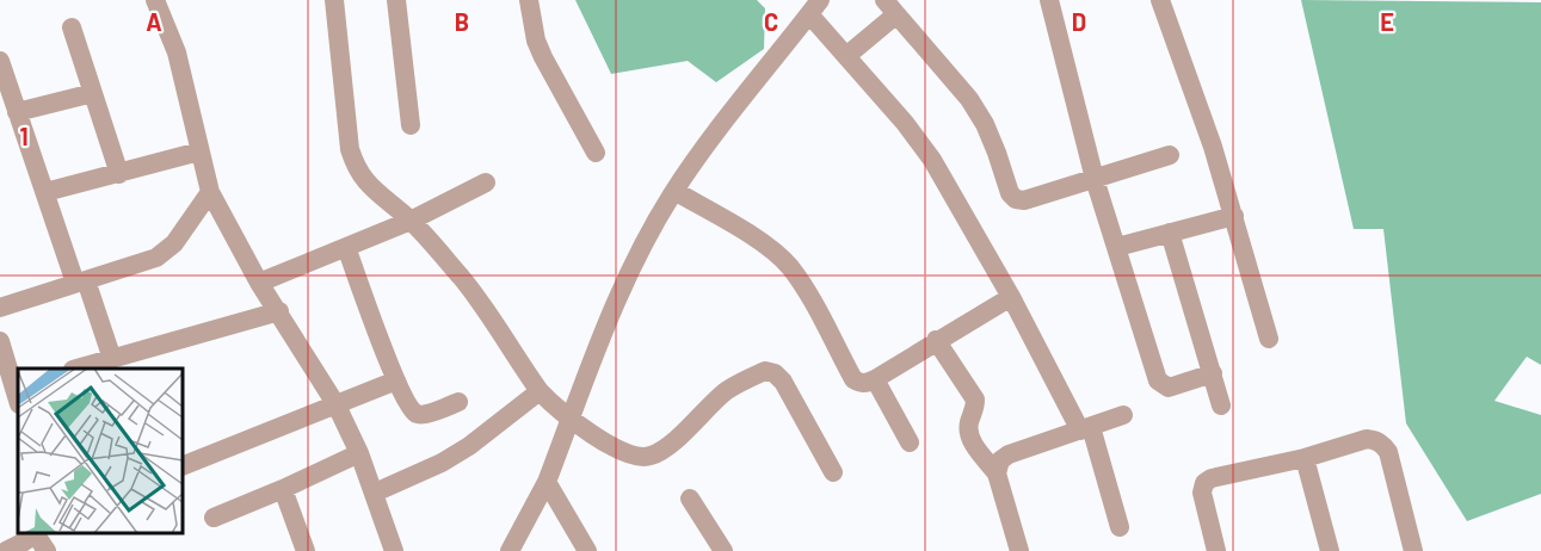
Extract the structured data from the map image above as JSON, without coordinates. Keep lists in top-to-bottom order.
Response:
{
  "grid": {
    "columns": [
      "A",
      "B",
      "C",
      "D",
      "E"
    ],
    "rows": ["1"]
  }
}
